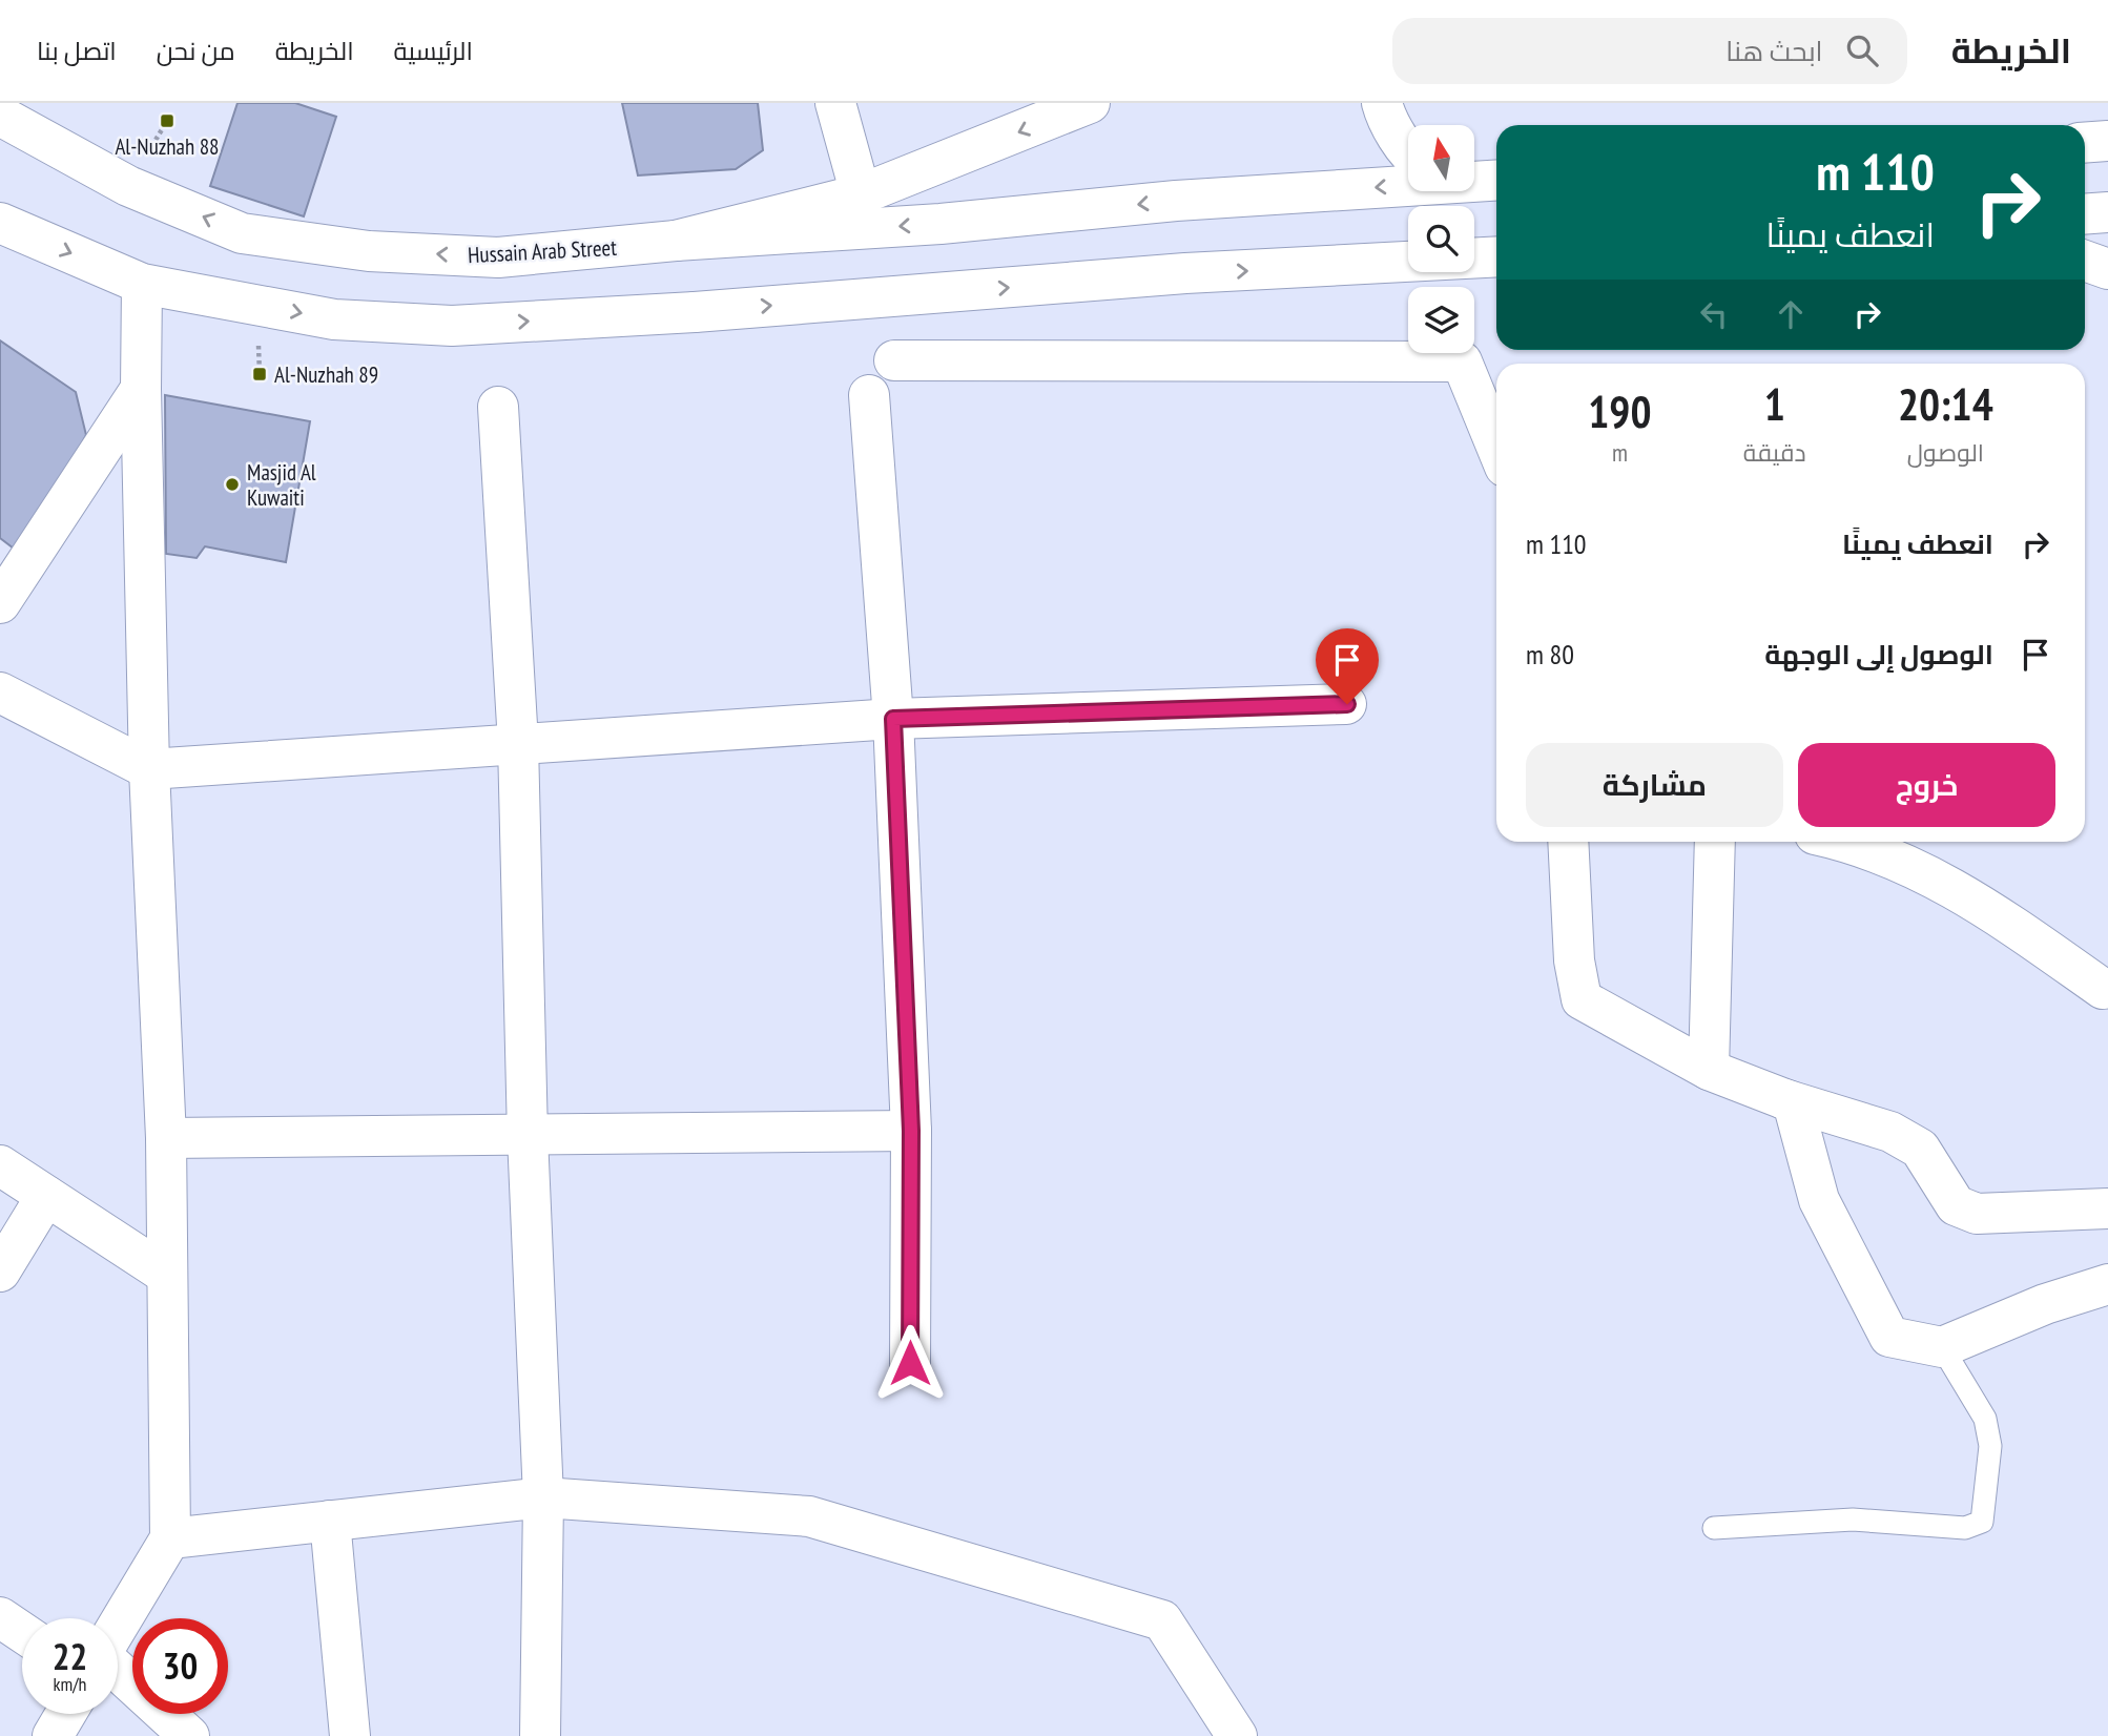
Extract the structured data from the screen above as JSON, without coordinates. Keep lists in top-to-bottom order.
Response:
{
  "streets": {
    "main road": ["Hussain Arab Street"]
  },
  "places": {
    "transit": ["Al-Nuzhah 88", "Al-Nuzhah 89"],
    "other": ["Masjid Al Kuwaiti"]
  },
  "north": "top",
  "page": {
    "header": "الخريطة",
    "search": "ابحث هنا",
    "nav": [
      "الرئيسية",
      "الخريطة",
      "من نحن",
      "اتصل بنا"
    ],
    "turn": ["110 m", "انعطف يمينًا"],
    "eta": [
      "20:14",
      "الوصول",
      "1",
      "دقيقة",
      "190",
      "m"
    ],
    "list": [
      {
        "name": "انعطف يمينًا",
        "value": "110 m"
      },
      {
        "name": "الوصول إلى الوجهة",
        "value": "80 m"
      }
    ],
    "buttons": ["خروج", "مشاركة"],
    "speed": "22 km/h",
    "limit": "30"
  }
}
